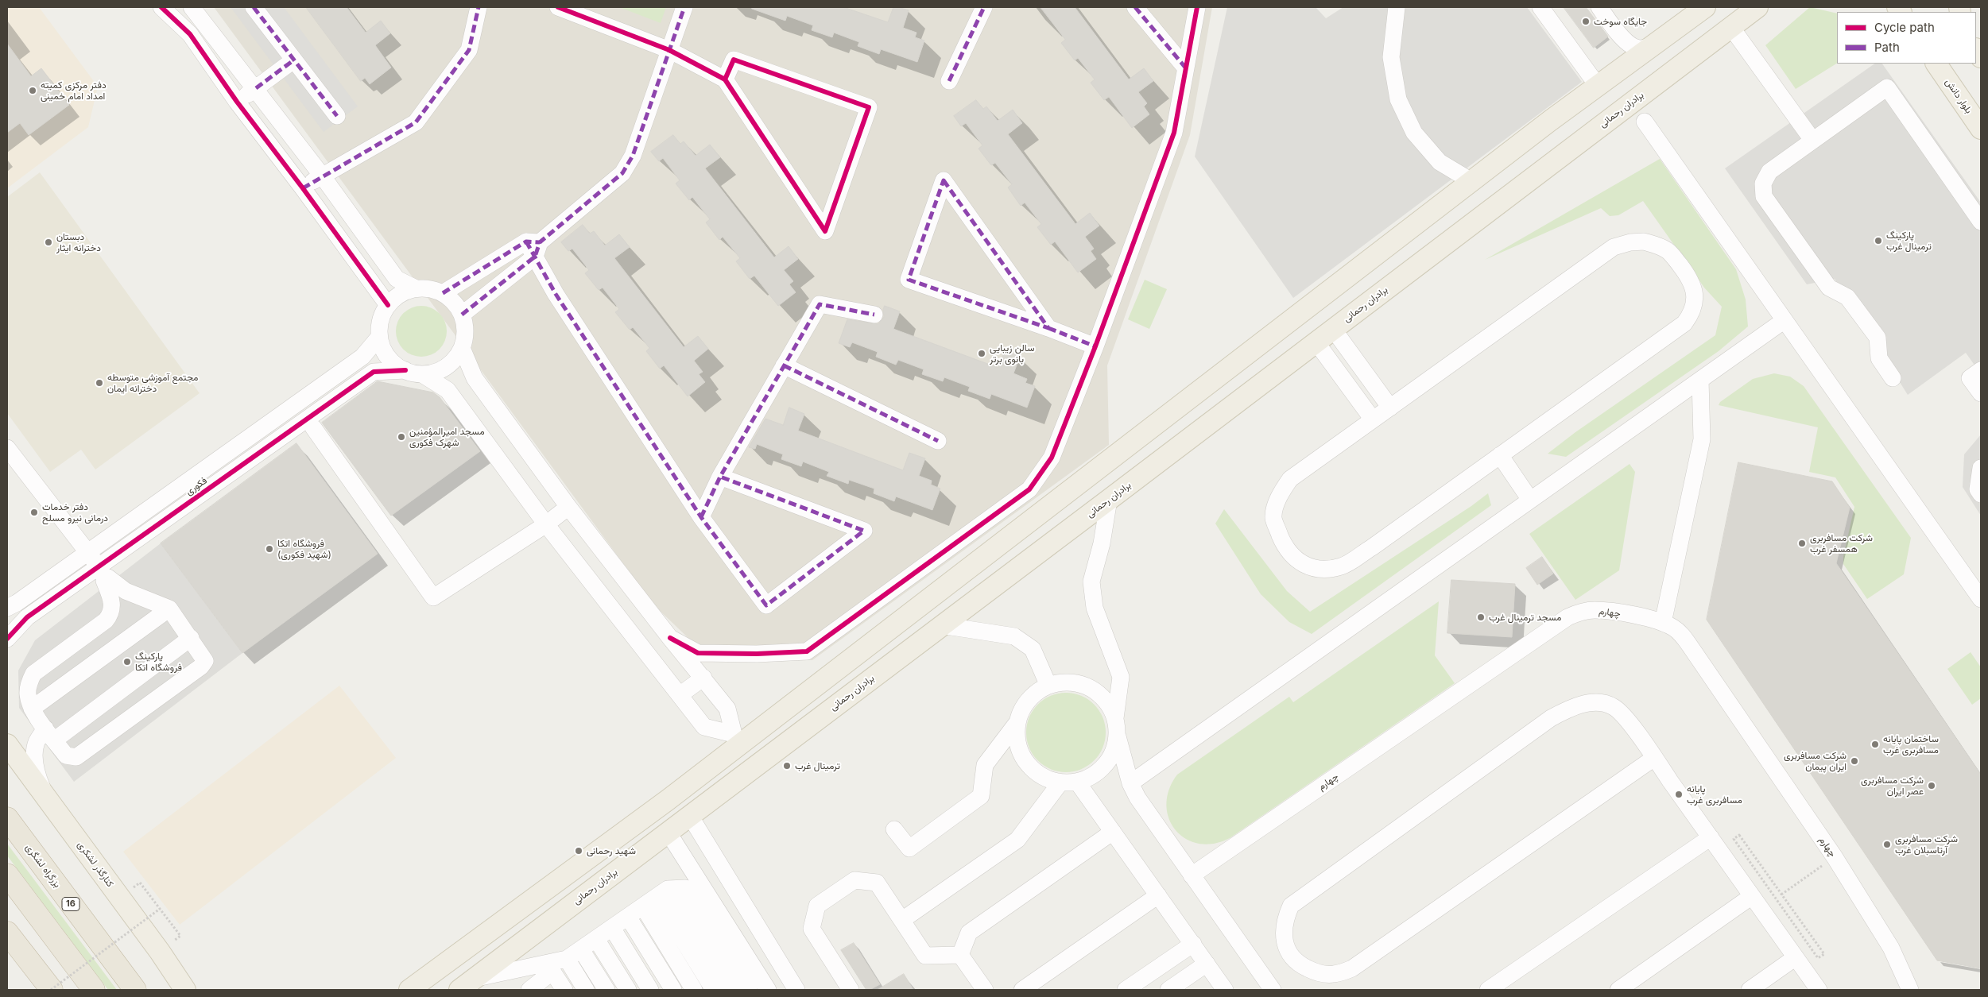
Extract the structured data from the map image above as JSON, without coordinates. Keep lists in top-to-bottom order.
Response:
{
  "streets": {
    "highway": ["بزرگراه لشگری", "16"],
    "main road": ["بلوار دانش", "برادران رحمانی", "کنارگذر لشکری"],
    "street": ["فکوری", "چهارم"]
  },
  "places": [
    "جایگاه سوخت",
    "دفتر مرکزی کمیته امداد امام خمینی",
    "پارکینگ ترمینال غرب",
    "دبستان دخترانه ایثار",
    "سالن زیبایی بانوی برتر",
    "مجتمع آموزشی متوسطه دخترانه ایمان",
    "مسجد امیرالمؤمنین شهرک فکوری",
    "دفتر خدمات درمانی نیرو مسلح",
    "شرکت مسافربری همسفر غرب",
    "فروشگاه اتکا (شهید فکوری)",
    "مسجد ترمینال غرب",
    "پارکینگ فروشگاه اتکا",
    "ساختمان پایانه مسافربری غرب",
    "شرکت مسافربری ایران پیمان",
    "ترمینال غرب",
    "شرکت مسافربری عصر ایران",
    "پایانه مسافربری غرب",
    "شرکت مسافربری آرتاسبلان غرب",
    "شهید رحمانی"
  ],
  "legend": ["Cycle path", "Path"]
}
